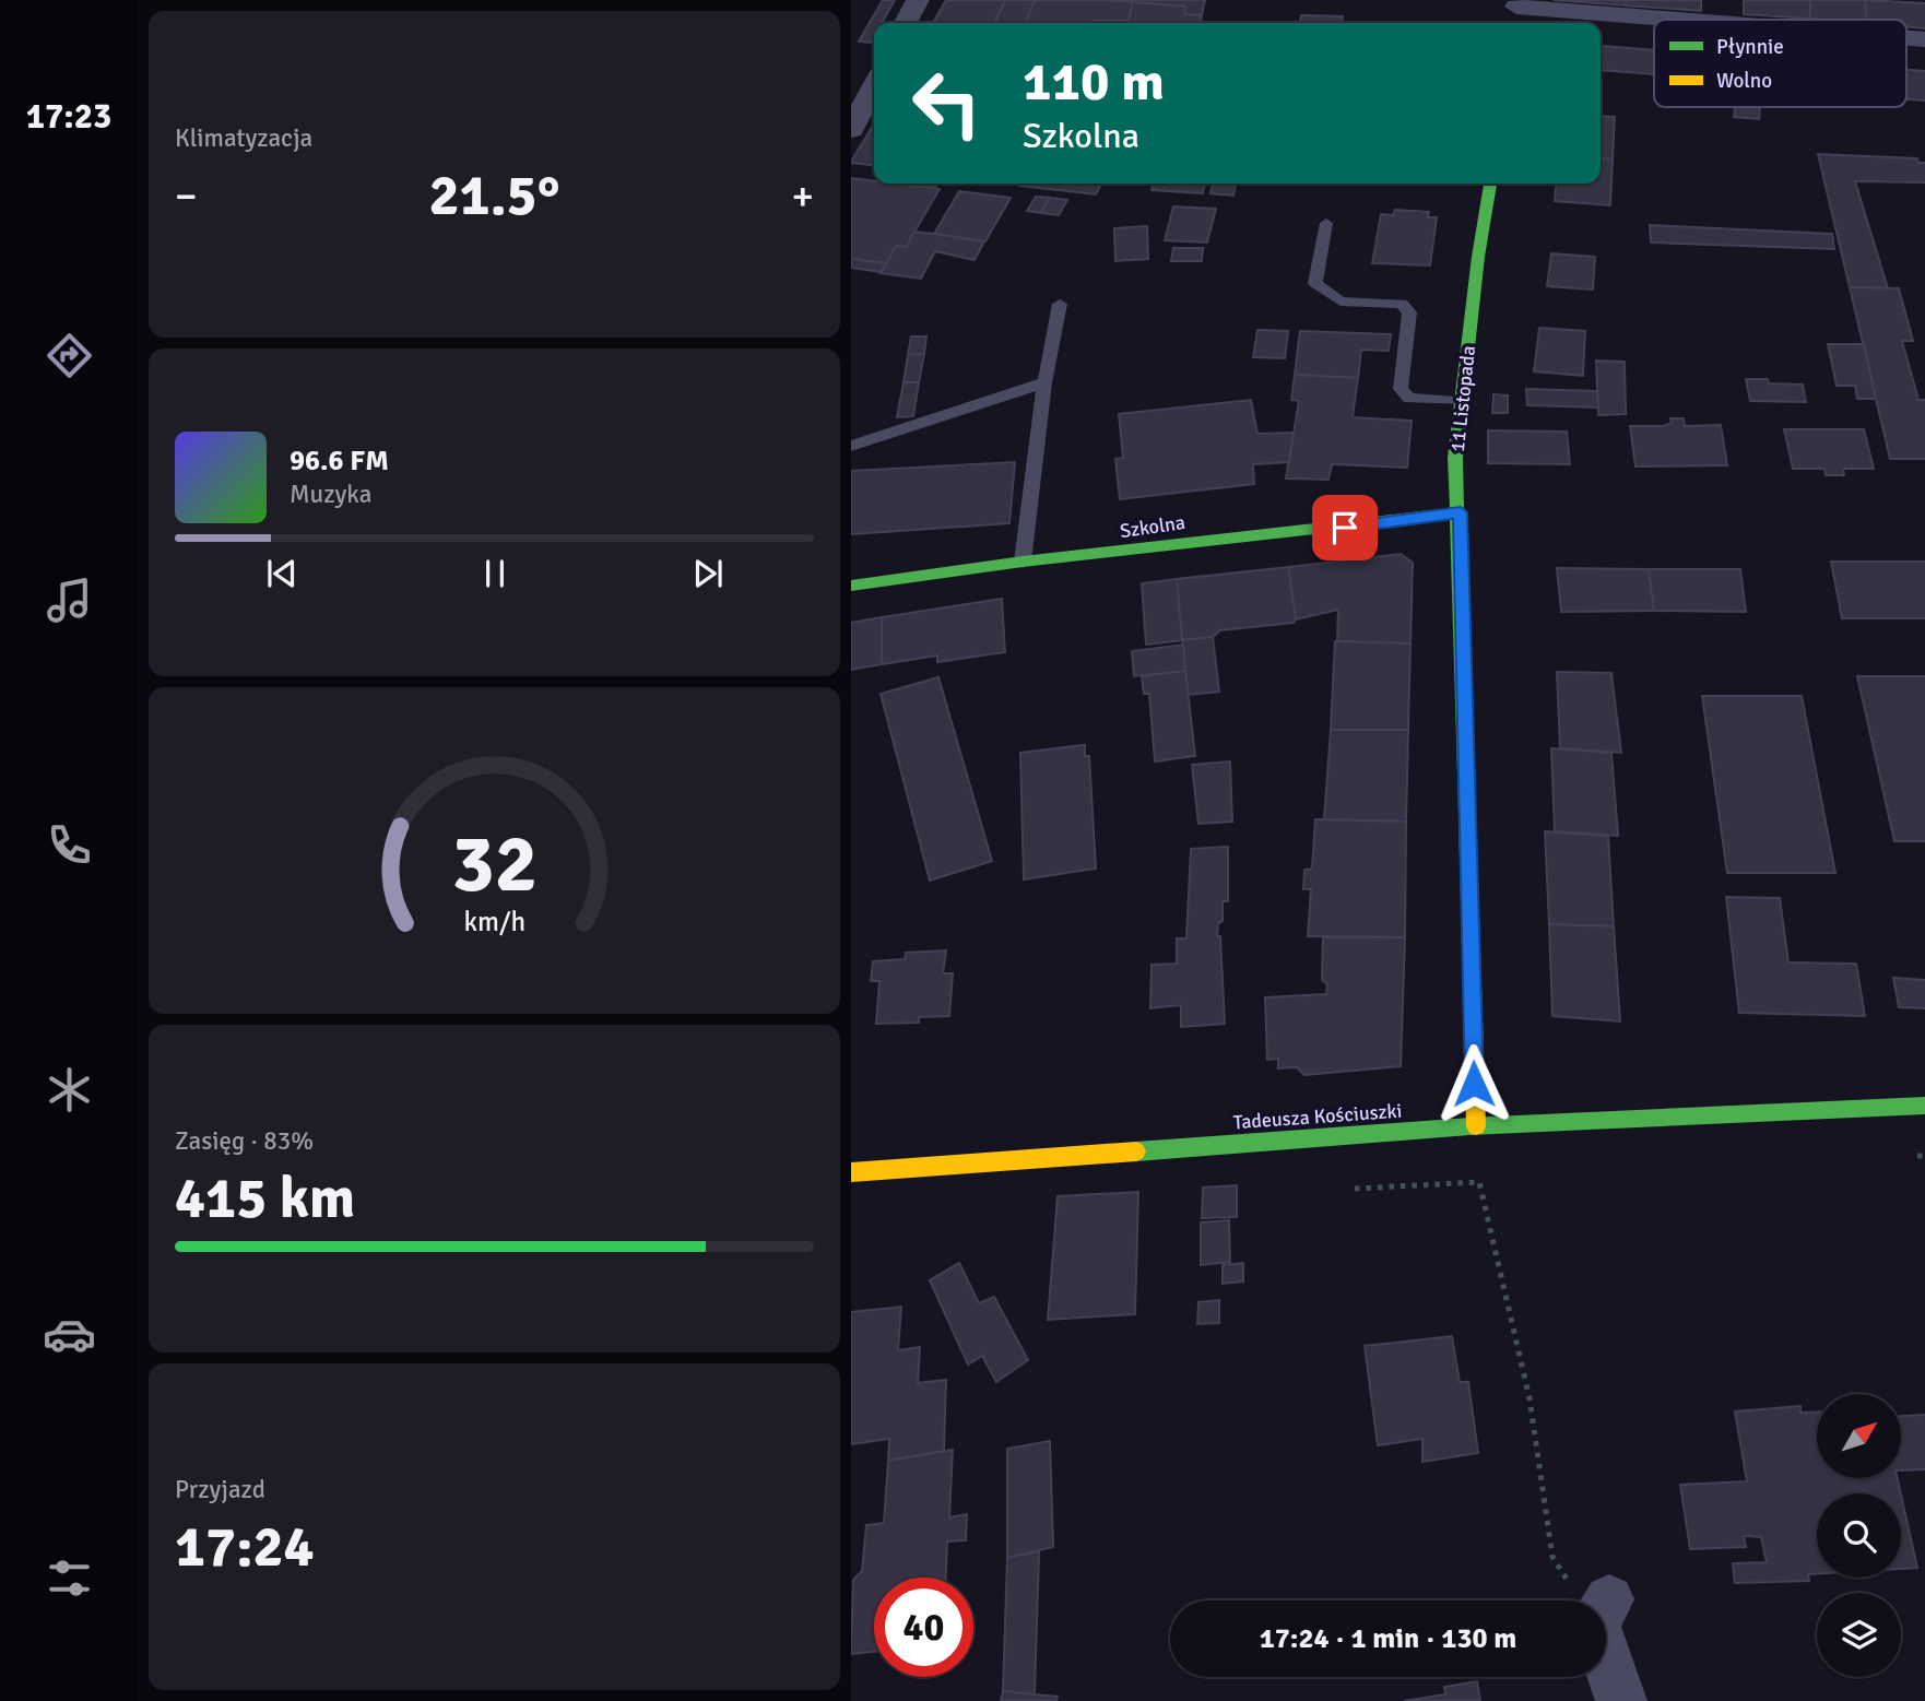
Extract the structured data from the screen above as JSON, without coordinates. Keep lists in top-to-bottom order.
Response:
{
  "streets": {
    "street": ["11 Listopada", "Szkolna", "Tadeusza Kościuszki"]
  },
  "crossings": [
    ["11 Listopada", "Szkolna"],
    ["11 Listopada", "Tadeusza Kościuszki"]
  ],
  "legend": ["Płynnie", "Wolno"],
  "north": "top right",
  "page": {
    "tabs": "17:23",
    "tile": [
      "Klimatyzacja",
      ["Zasięg · 83%", "415 km"],
      ["Przyjazd", "17:24"]
    ],
    "turn": ["110 m", "Szkolna"],
    "heat": ["−", "21.5°", "+"],
    "song": ["96.6 FM", "Muzyka"],
    "limit": "40",
    "trip": "17:24 · 1 min · 130 m",
    "gauge": ["32", "km/h"]
  }
}
